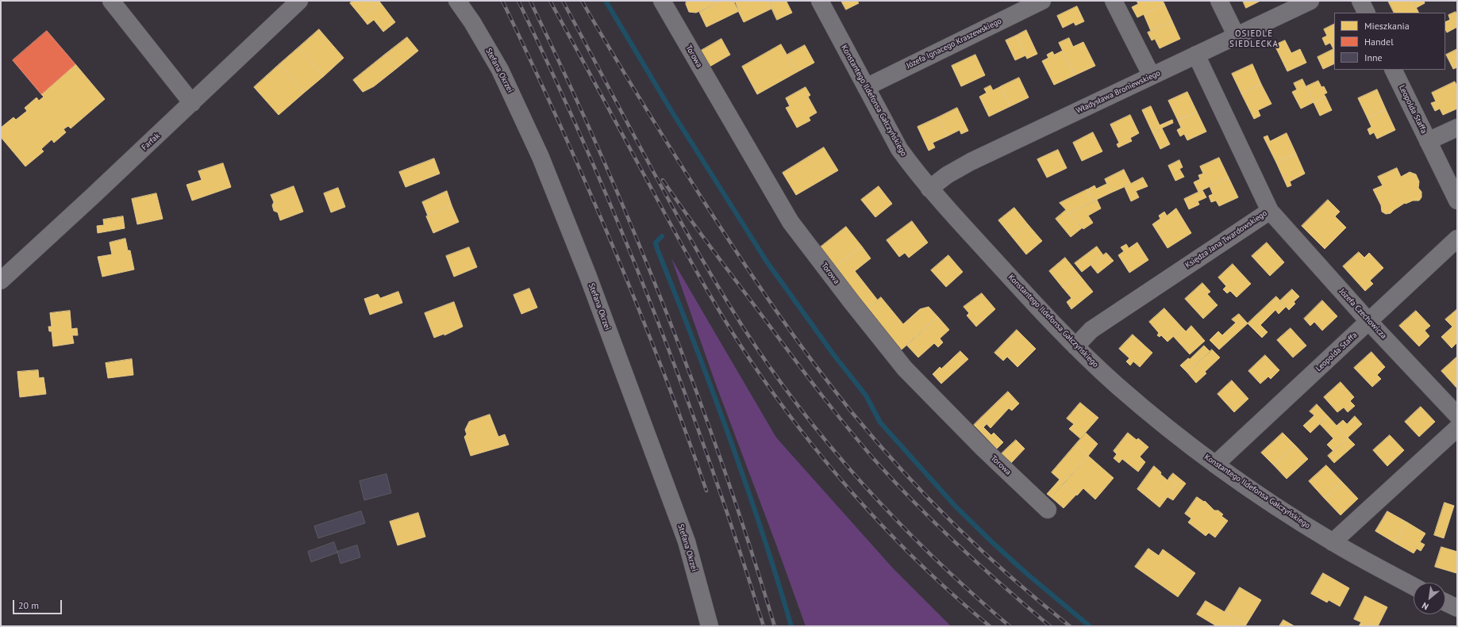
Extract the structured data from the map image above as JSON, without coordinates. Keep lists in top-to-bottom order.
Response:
{
  "streets": {
    "street": [
      "Józefa Ignacego Kraszewskiego",
      "Torowa",
      "Stefana Okrzei",
      "Władysława Broniewskiego",
      "Konstantego Ildefonsa Gałczyńskiego",
      "Leopolda Staffa",
      "Farfak",
      "Księdza Jana Twardowskiego",
      "Józefa Czechowicza"
    ]
  },
  "crossings": [
    ["Józefa Ignacego Kraszewskiego", "Konstantego Ildefonsa Gałczyńskiego"],
    ["Władysława Broniewskiego", "Konstantego Ildefonsa Gałczyńskiego"],
    ["Władysława Broniewskiego", "Księdza Jana Twardowskiego"],
    ["Konstantego Ildefonsa Gałczyńskiego", "Leopolda Staffa"],
    ["Konstantego Ildefonsa Gałczyńskiego", "Księdza Jana Twardowskiego"],
    ["Leopolda Staffa", "Józefa Czechowicza"],
    ["Księdza Jana Twardowskiego", "Józefa Czechowicza"]
  ],
  "districts": ["OSIEDLE SIEDLECKA"],
  "legend": ["Mieszkania", "Handel", "Inne"],
  "scale_bar": "20 m",
  "north": "bottom left"
}
